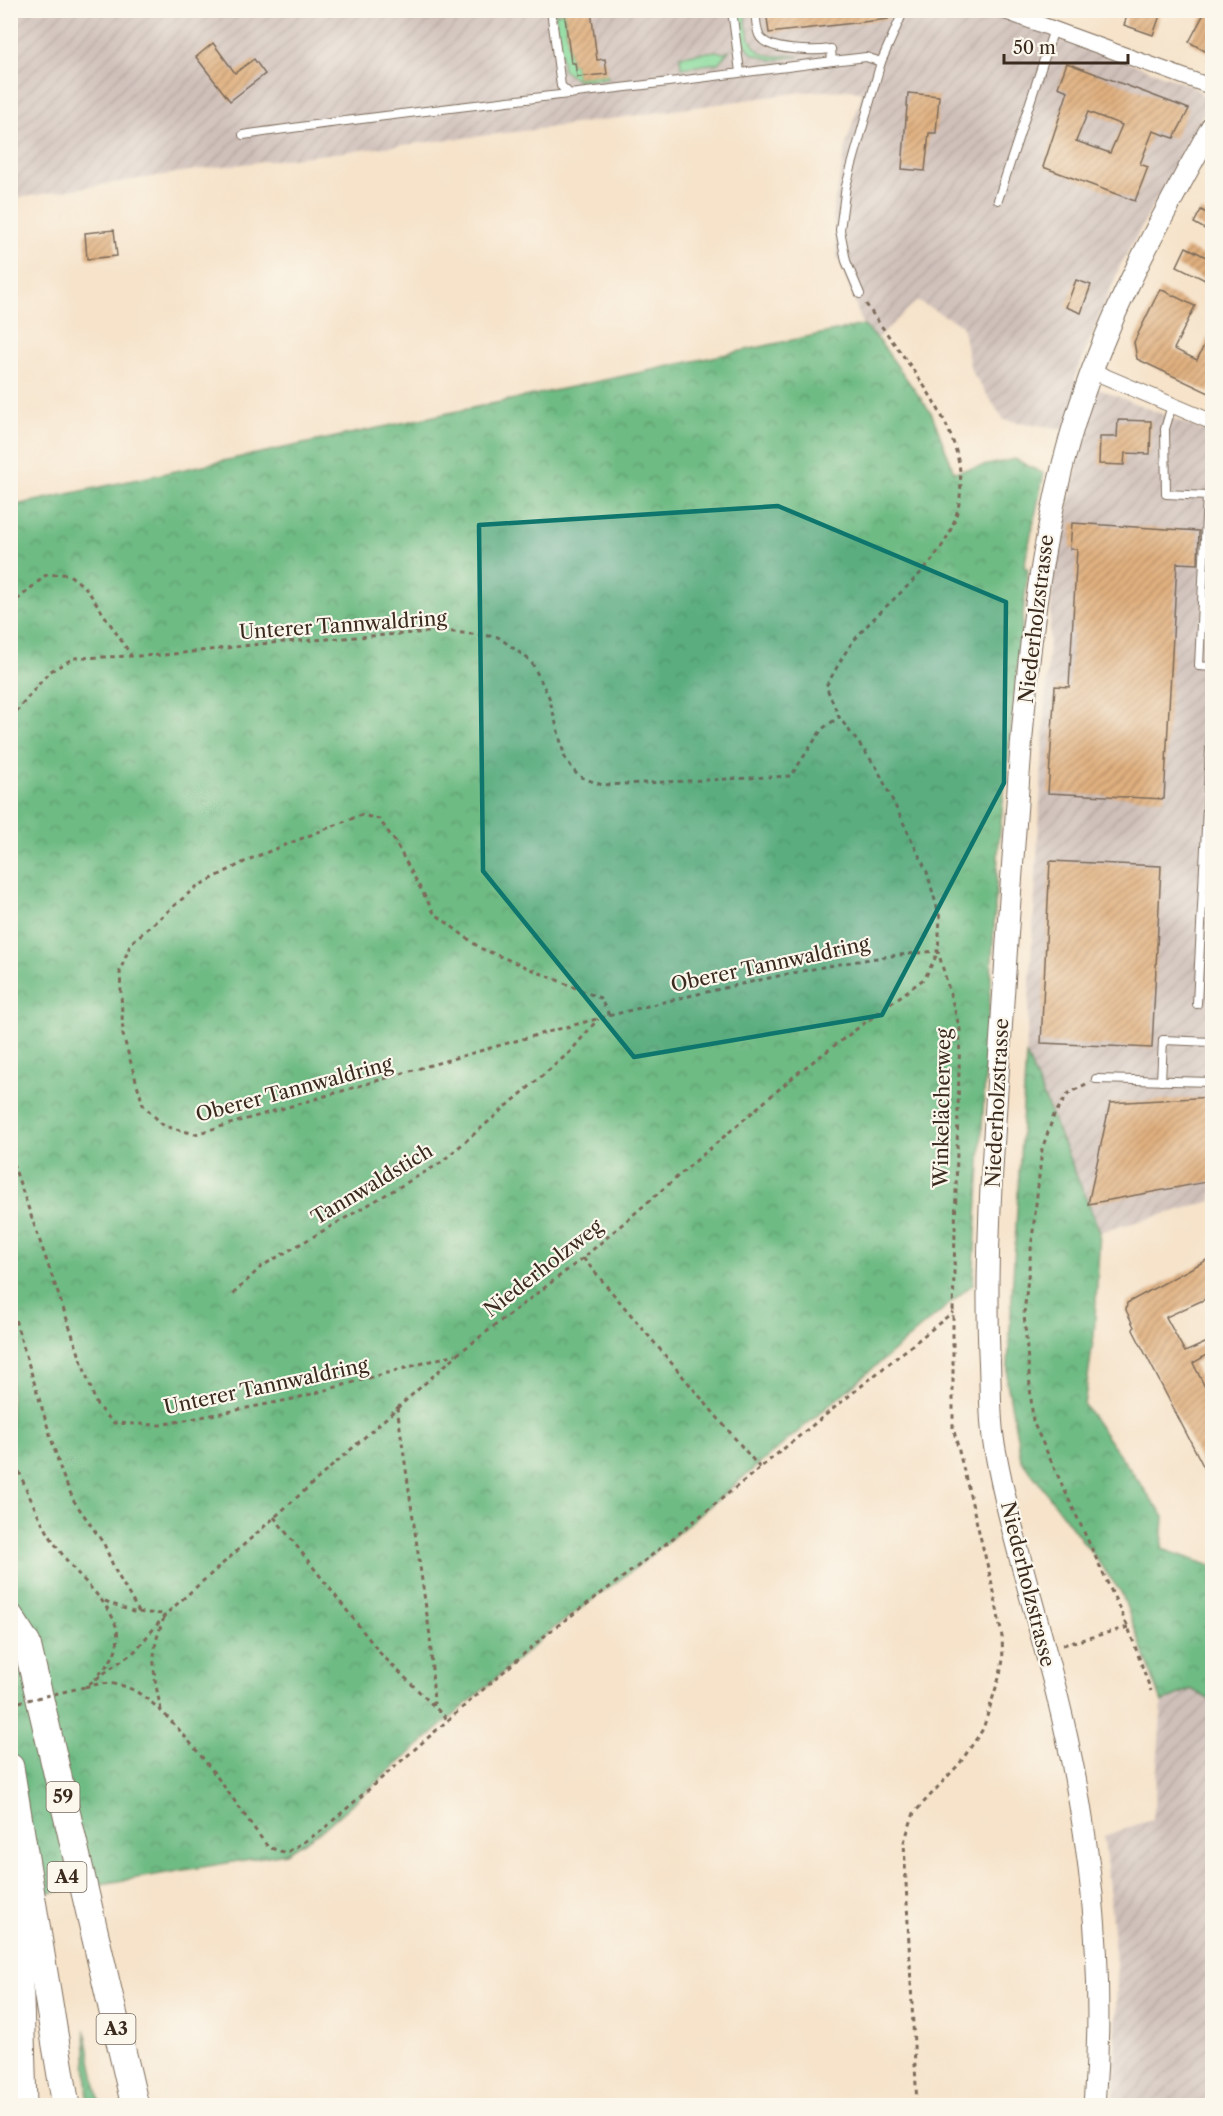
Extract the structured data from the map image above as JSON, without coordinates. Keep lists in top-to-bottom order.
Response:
{
  "streets": {
    "highway": ["59", "A4", "A3"],
    "main road": ["Niederholzstrasse"],
    "path": [
      "Unterer Tannwaldring",
      "Oberer Tannwaldring",
      "Winkelächerweg",
      "Tannwaldstich",
      "Niederholzweg"
    ]
  },
  "crossings": [
    ["Unterer Tannwaldring", "Winkelächerweg"],
    ["Unterer Tannwaldring", "Niederholzweg"],
    ["Oberer Tannwaldring", "Winkelächerweg"],
    ["Oberer Tannwaldring", "Tannwaldstich"],
    ["Oberer Tannwaldring", "Niederholzweg"],
    ["Winkelächerweg", "Niederholzweg"],
    ["59", "A4"],
    ["59", "A3"]
  ],
  "scale_bar": "50 m"
}
